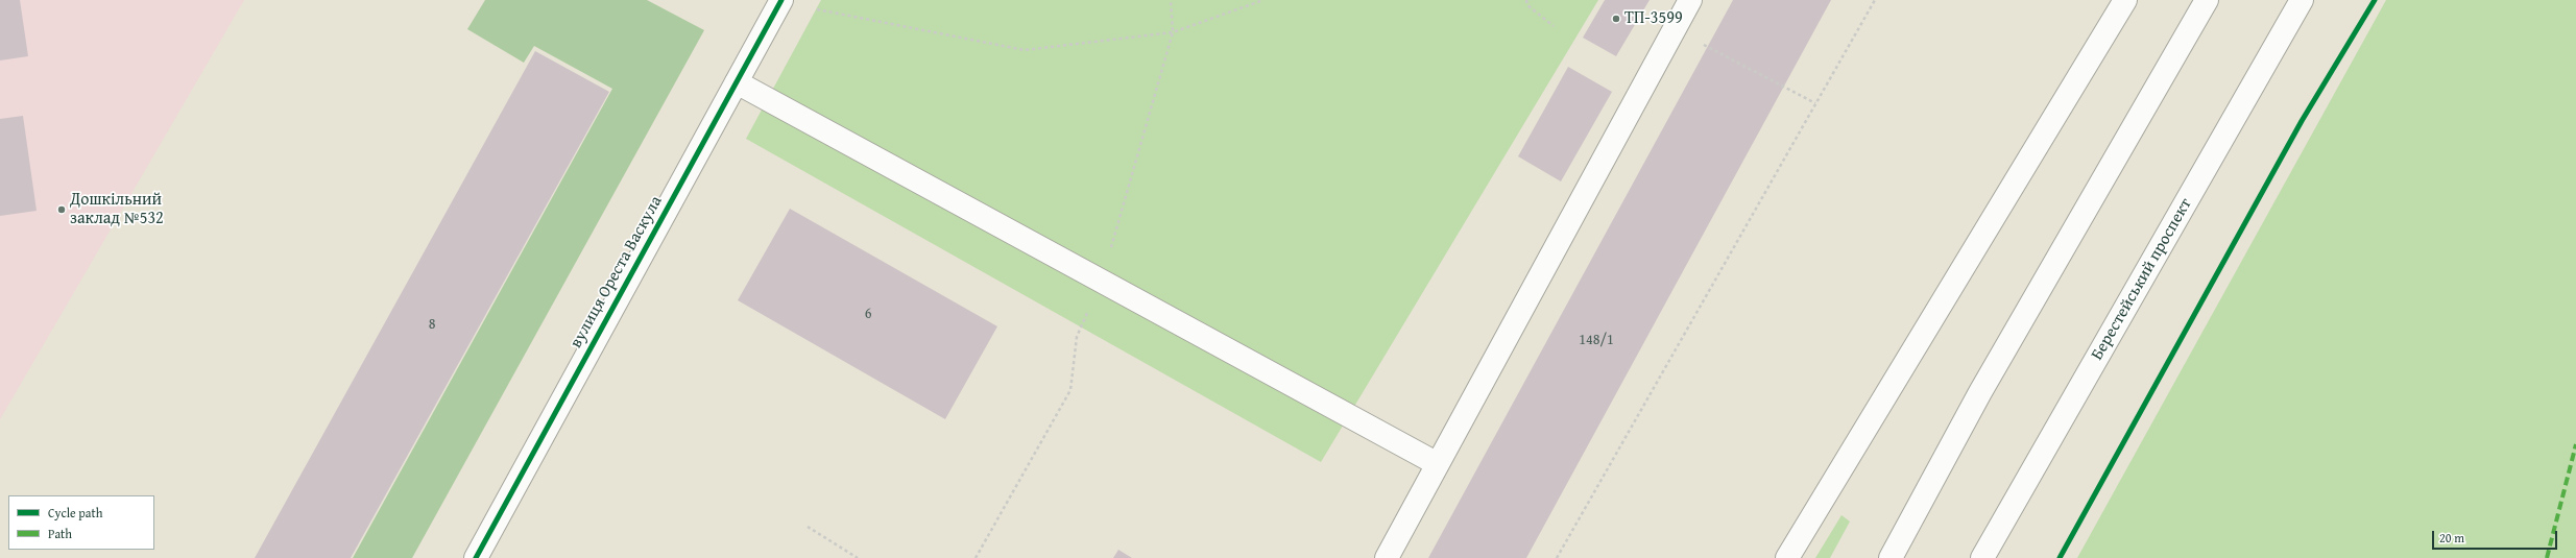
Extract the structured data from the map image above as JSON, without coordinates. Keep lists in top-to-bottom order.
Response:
{
  "streets": {
    "main road": ["вулиця Ореста Васкула", "Берестейський проспект"]
  },
  "places": ["ТП-3599", "Дошкільний заклад №532"],
  "house_numbers": ["6", "8", "148/1"],
  "legend": ["Cycle path", "Path"],
  "scale_bar": "20 m"
}
